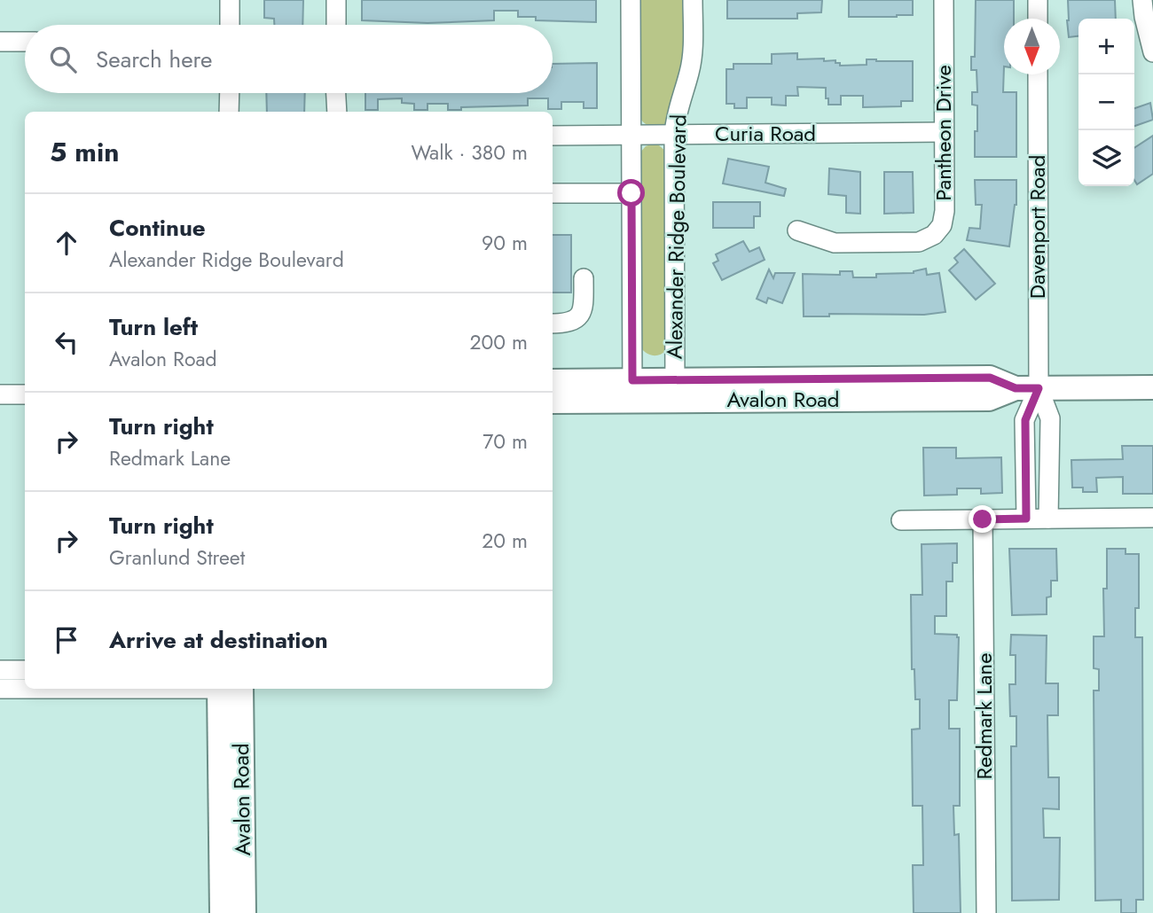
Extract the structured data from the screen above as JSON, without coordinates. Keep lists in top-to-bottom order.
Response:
{
  "streets": {
    "main road": ["Avalon Road"],
    "street": [
      "Pantheon Drive",
      "Curia Road",
      "Davenport Road",
      "Alexander Ridge Boulevard",
      "Redmark Lane"
    ]
  },
  "crossings": [
    ["Pantheon Drive", "Curia Road"],
    ["Curia Road", "Alexander Ridge Boulevard"],
    ["Davenport Road", "Avalon Road"],
    ["Alexander Ridge Boulevard", "Avalon Road"]
  ],
  "north": "bottom",
  "page": {
    "map_buttons": ["+", "−"],
    "search": "Search here",
    "heading": ["5 min", "Walk · 380 m"],
    "list": [
      ["Continue", "Alexander Ridge Boulevard", "90 m"],
      ["Turn left", "Avalon Road", "200 m"],
      ["Turn right", "Redmark Lane", "70 m"],
      ["Turn right", "Granlund Street", "20 m"],
      "Arrive at destination"
    ]
  }
}
